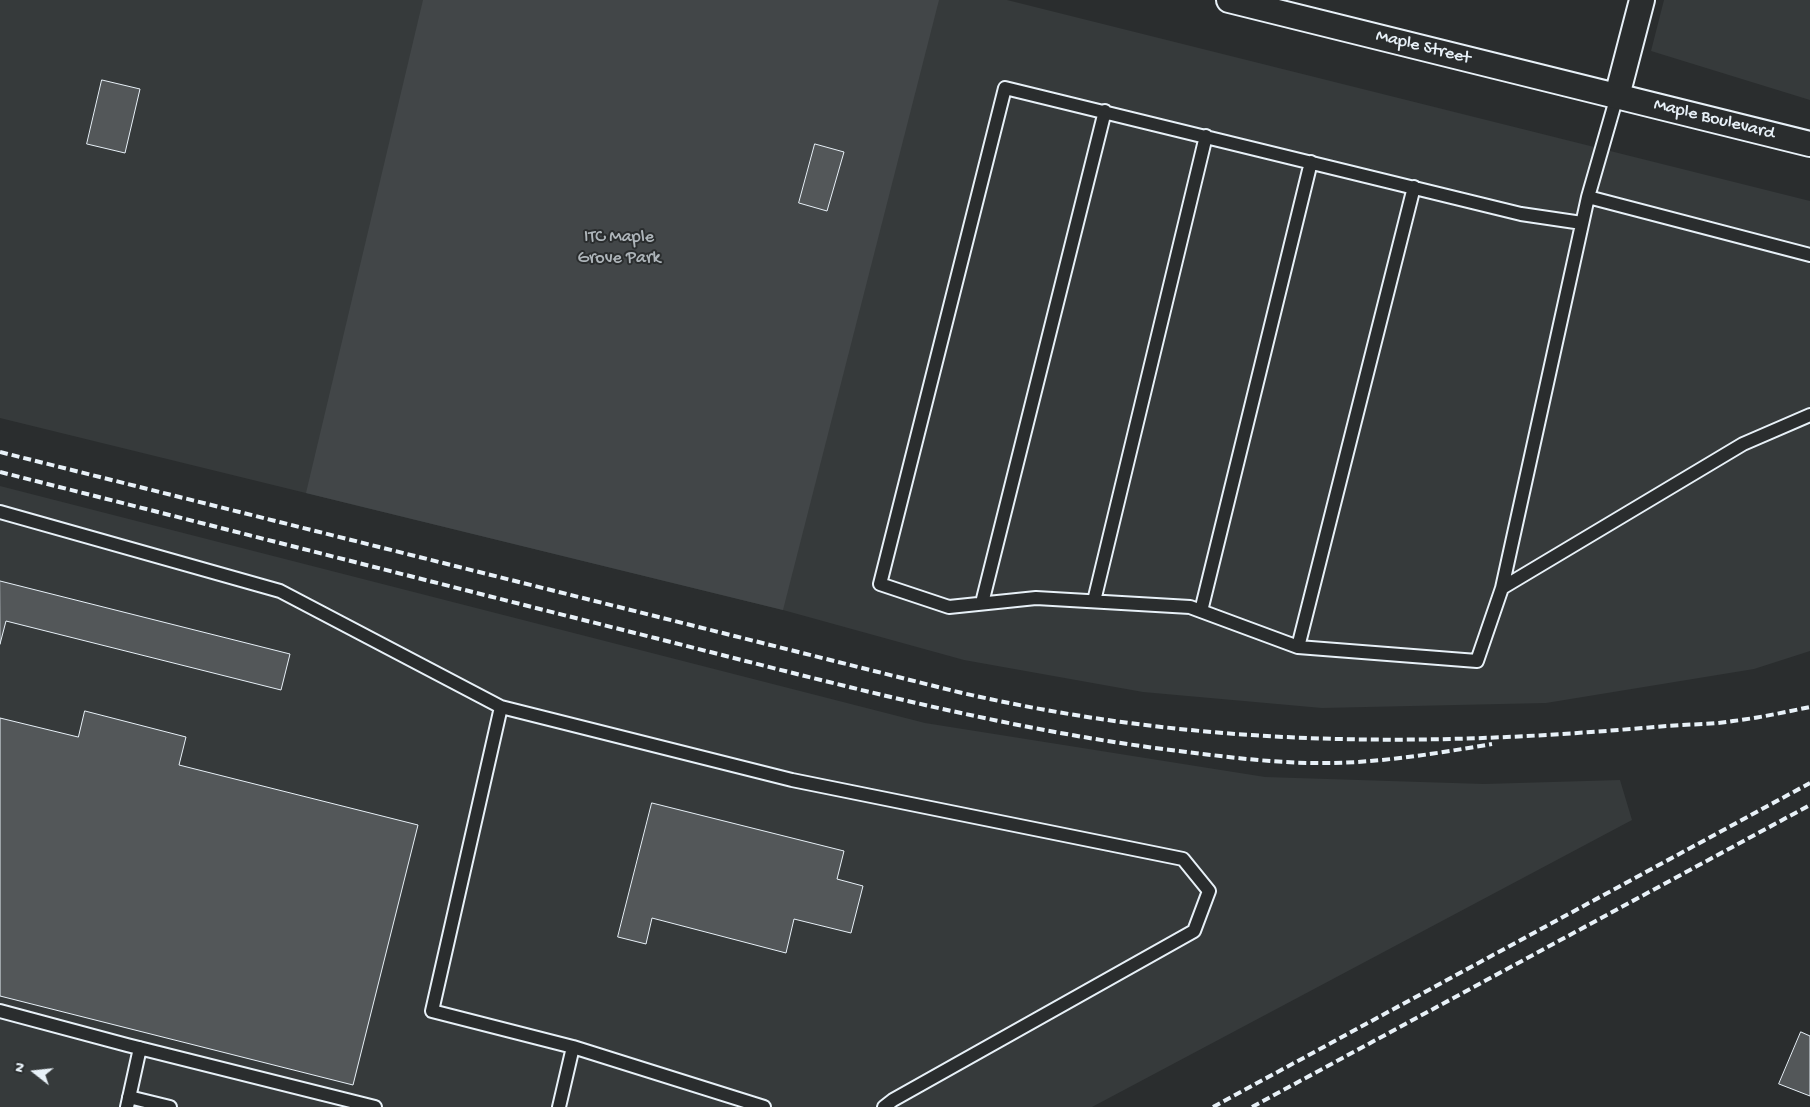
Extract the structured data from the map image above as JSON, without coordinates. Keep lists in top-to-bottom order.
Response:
{
  "streets": {
    "street": ["Maple Street", "Maple Boulevard"]
  },
  "crossings": [
    ["Maple Street", "Maple Boulevard"]
  ],
  "parks": ["ITC Maple Grove Park"],
  "north": "left"
}
